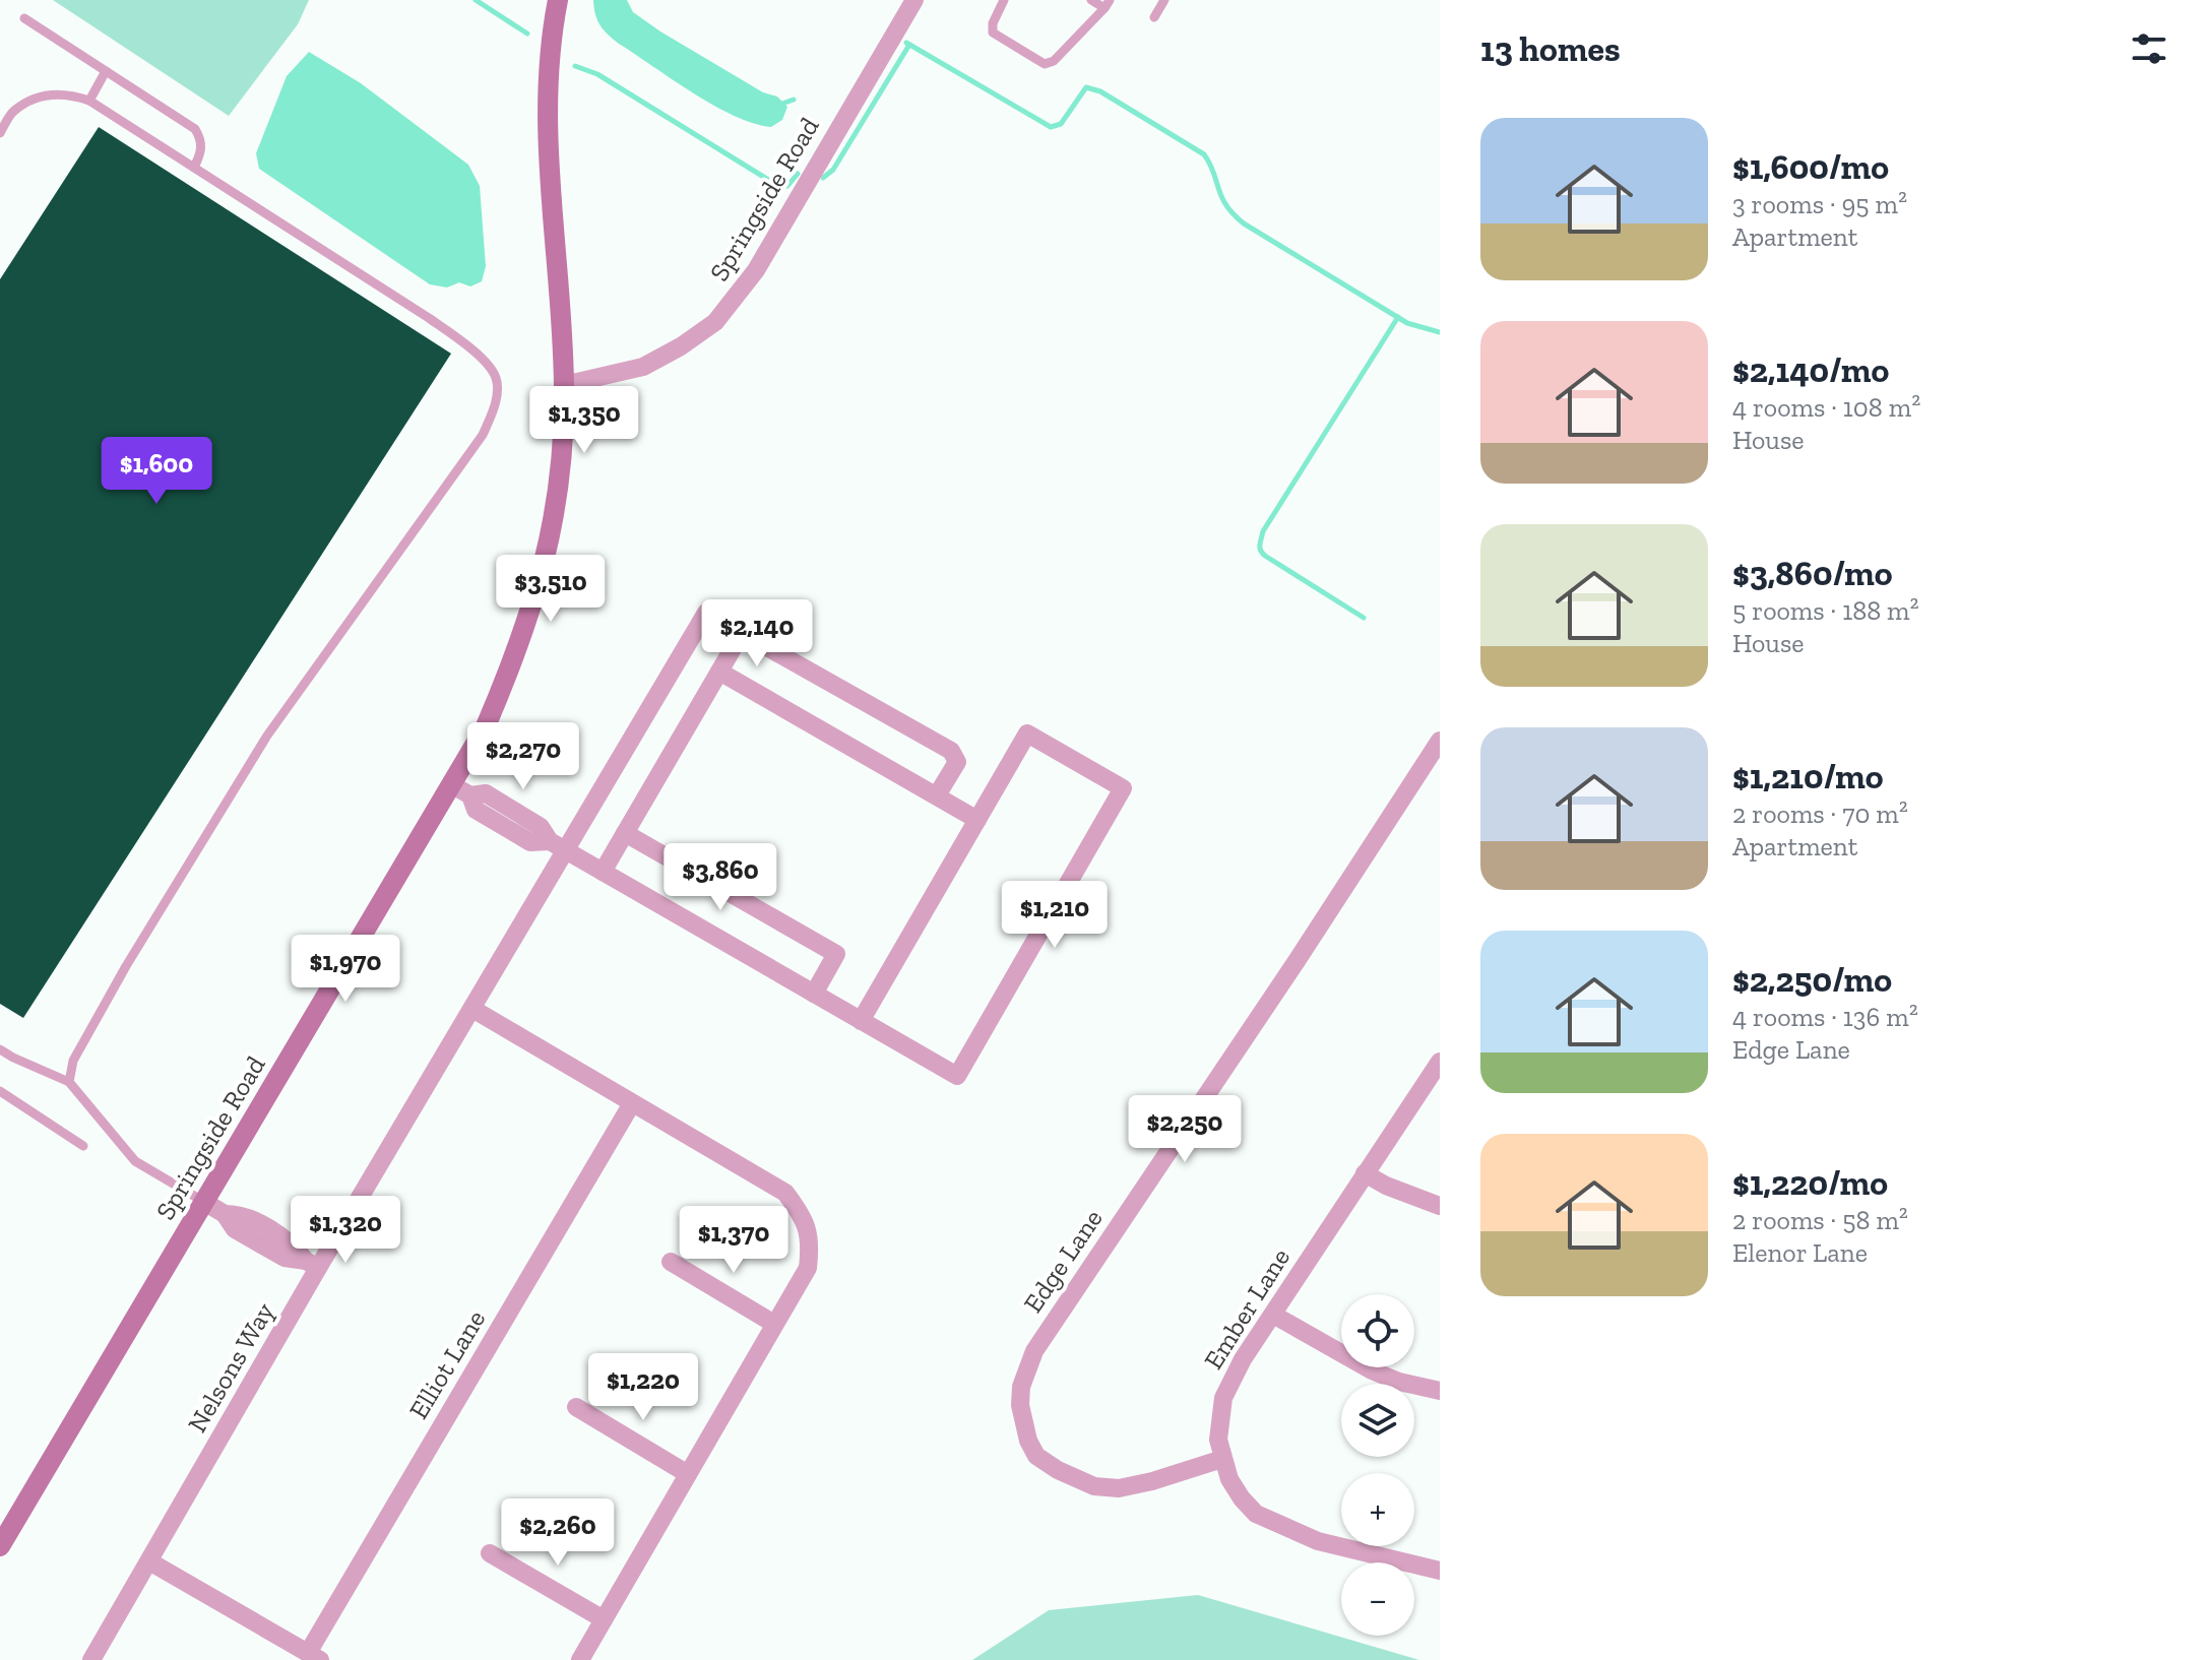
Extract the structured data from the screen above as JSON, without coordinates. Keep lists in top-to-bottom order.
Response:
{
  "streets": {
    "main road": ["Springside Road"],
    "street": [
      "Edge Lane",
      "Ember Lane",
      "Elliot Lane",
      "Nelsons Way"
    ]
  },
  "crossings": [
    ["Edge Lane", "Ember Lane"]
  ],
  "page": {
    "heading": "13 homes",
    "list": [
      {
        "name": "$1,600/mo",
        "note": "3 rooms · 95 m² · Apartment"
      },
      {
        "name": "$2,140/mo",
        "note": "4 rooms · 108 m² · House"
      },
      {
        "name": "$3,860/mo",
        "note": "5 rooms · 188 m² · House"
      },
      {
        "name": "$1,210/mo",
        "note": "2 rooms · 70 m² · Apartment"
      },
      {
        "name": "$2,250/mo",
        "note": "4 rooms · 136 m² · Edge Lane"
      },
      {
        "name": "$1,220/mo",
        "note": "2 rooms · 58 m² · Elenor Lane"
      }
    ],
    "price": [
      "$1,350",
      "$1,600",
      "$3,510",
      "$2,140",
      "$2,270",
      "$3,860",
      "$1,210",
      "$1,970",
      "$2,250",
      "$1,320",
      "$1,370",
      "$1,220",
      "$2,260"
    ],
    "map_buttons": ["+", "−"]
  }
}
